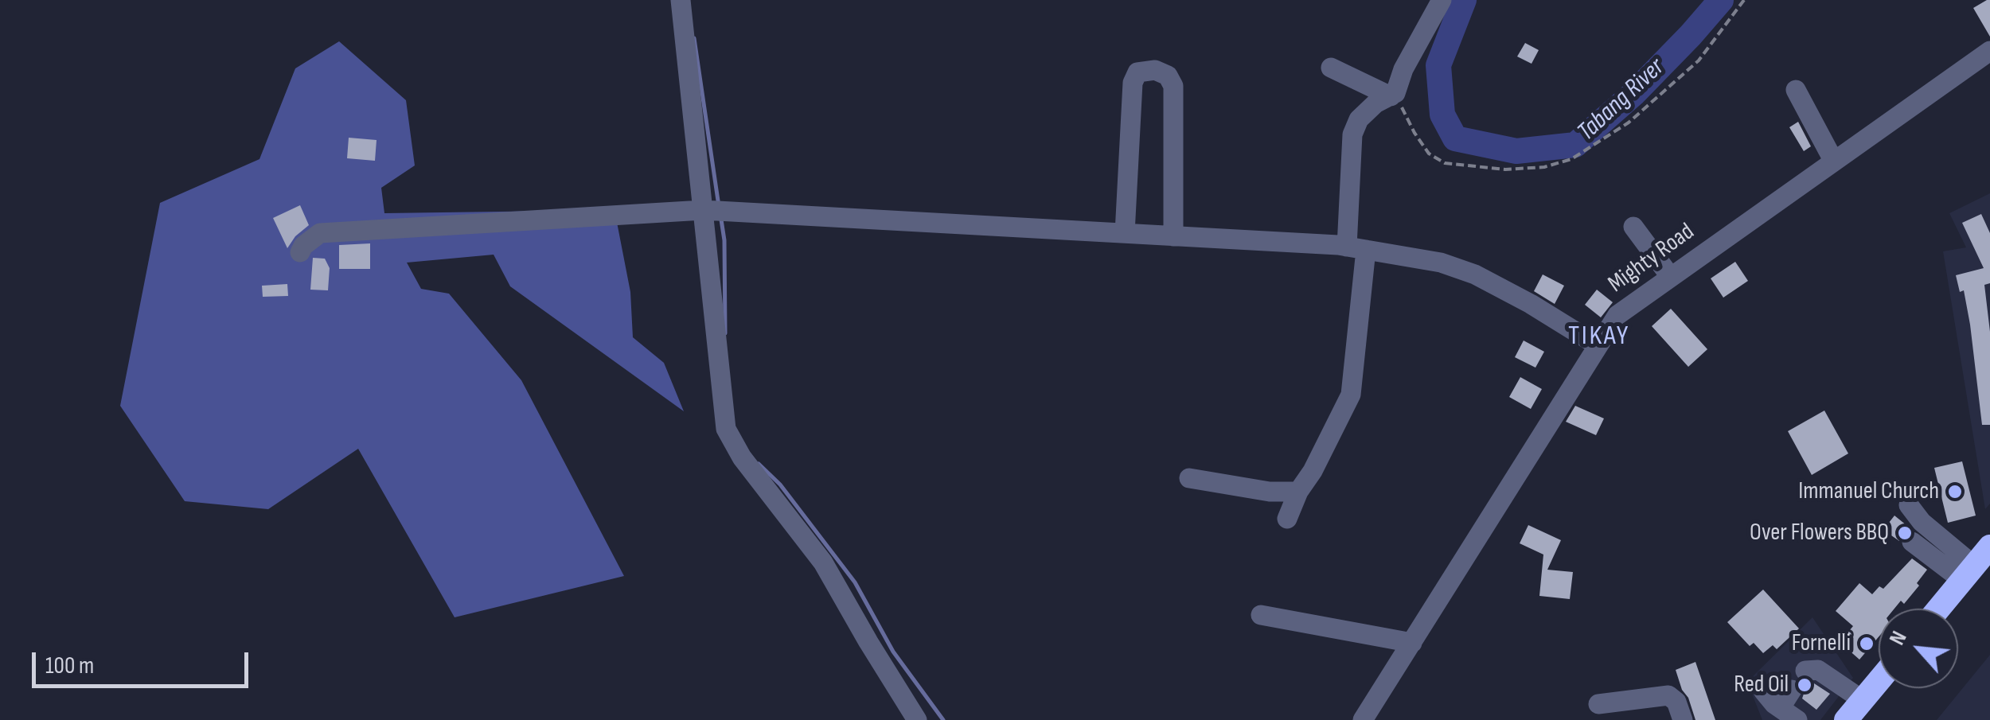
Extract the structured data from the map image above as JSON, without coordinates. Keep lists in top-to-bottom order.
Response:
{
  "streets": {
    "street": ["Mighty Road"]
  },
  "districts": ["TIKAY"],
  "water": ["Tabang River"],
  "places": [
    "Immanuel Church",
    "Over Flowers BBQ",
    "Fornelli",
    "Red Oil"
  ],
  "scale_bar": "100 m",
  "north": "top left"
}
